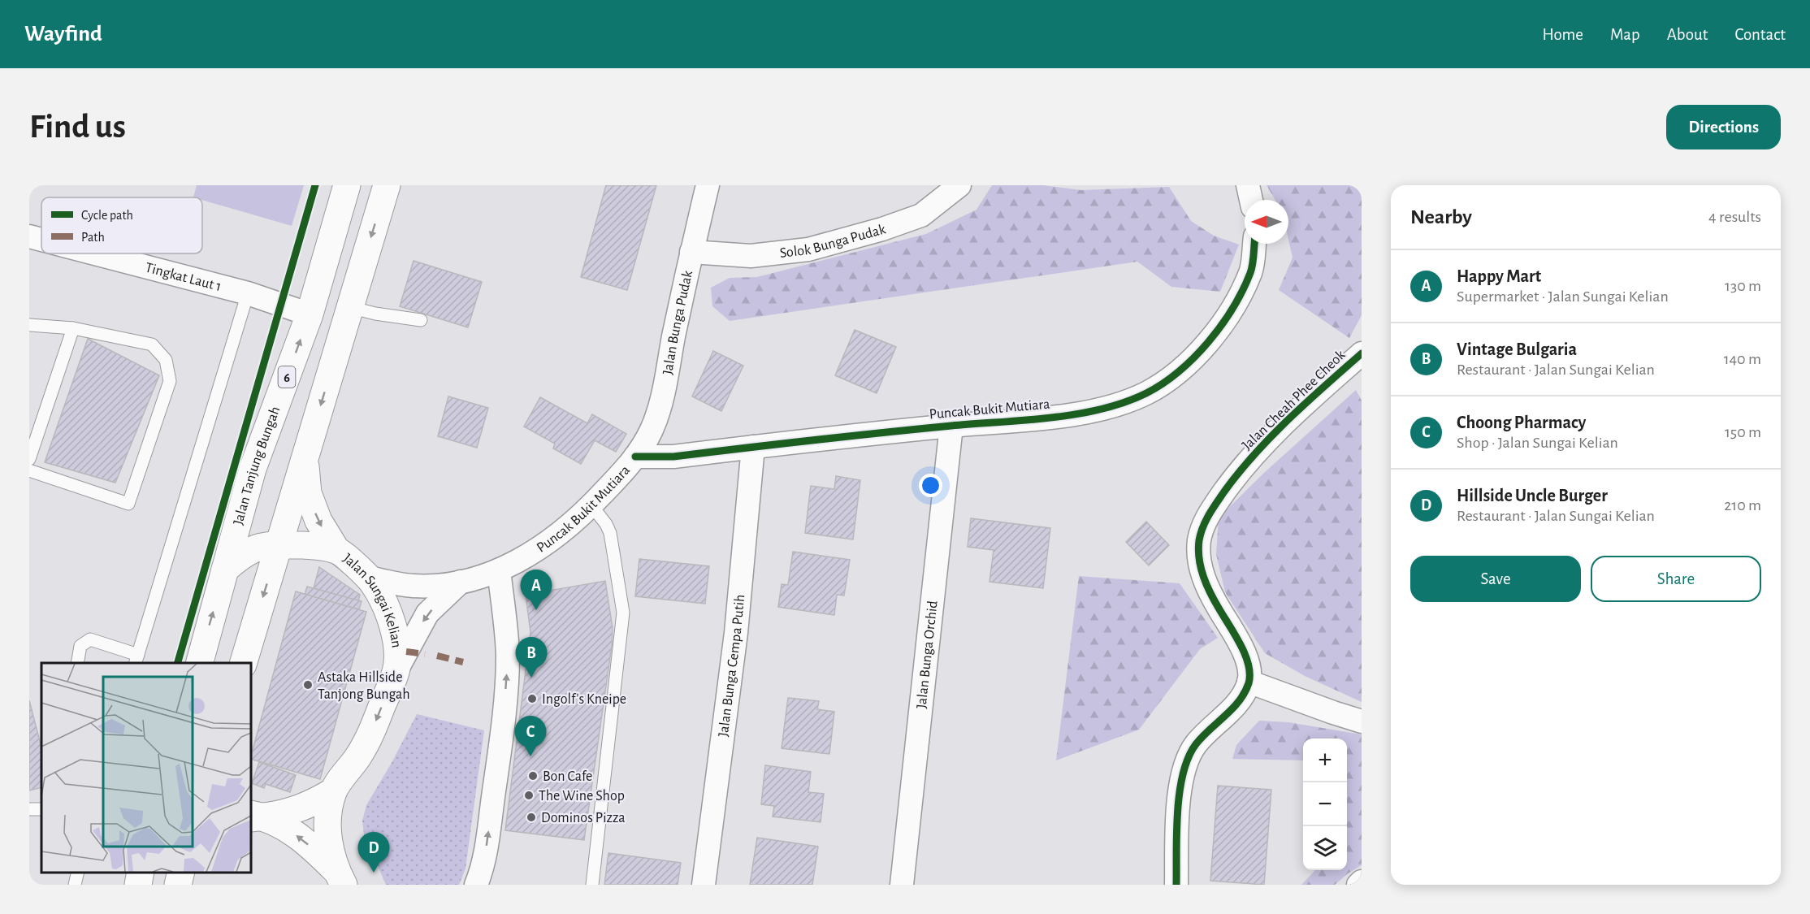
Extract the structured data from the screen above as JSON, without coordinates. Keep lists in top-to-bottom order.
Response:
{
  "streets": {
    "main road": ["6", "Jalan Tanjung Bungah", "Jalan Sungai Kelian"],
    "street": [
      "Solok Bunga Pudak",
      "Tingkat Laut 1",
      "Jalan Bunga Pudak",
      "Jalan Cheah Phee Cheok",
      "Puncak Bukit Mutiara",
      "Jalan Bunga Orchid",
      "Jalan Bunga Cempa Putih"
    ]
  },
  "crossings": [
    ["Solok Bunga Pudak", "Jalan Bunga Pudak"],
    ["Tingkat Laut 1", "Jalan Tanjung Bungah"],
    ["Jalan Bunga Pudak", "Puncak Bukit Mutiara"],
    ["Puncak Bukit Mutiara", "Jalan Sungai Kelian"],
    ["Puncak Bukit Mutiara", "Jalan Bunga Orchid"],
    ["Puncak Bukit Mutiara", "Jalan Bunga Cempa Putih"],
    ["Jalan Tanjung Bungah", "Jalan Sungai Kelian"]
  ],
  "places": [
    "Astaka Hillside Tanjong Bungah",
    "Ingolf's Kneipe",
    "Bon Cafe",
    "The Wine Shop",
    "Dominos Pizza"
  ],
  "legend": ["Cycle path", "Path"],
  "north": "left",
  "page": {
    "header": "Wayfind",
    "nav": [
      "Home",
      "Map",
      "About",
      "Contact"
    ],
    "buttons": [
      "Directions",
      ["Save", "Share"]
    ],
    "title": "Find us",
    "heading": ["Nearby", "4 results"],
    "list": [
      {
        "mark": "A",
        "name": "Happy Mart",
        "note": "Supermarket · Jalan Sungai Kelian",
        "value": "130 m"
      },
      {
        "mark": "B",
        "name": "Vintage Bulgaria",
        "note": "Restaurant · Jalan Sungai Kelian",
        "value": "140 m"
      },
      {
        "mark": "C",
        "name": "Choong Pharmacy",
        "note": "Shop · Jalan Sungai Kelian",
        "value": "150 m"
      },
      {
        "mark": "D",
        "name": "Hillside Uncle Burger",
        "note": "Restaurant · Jalan Sungai Kelian",
        "value": "210 m"
      }
    ],
    "pins": [
      "A",
      "B",
      "C",
      "D"
    ],
    "map_buttons": ["+", "−"]
  }
}
